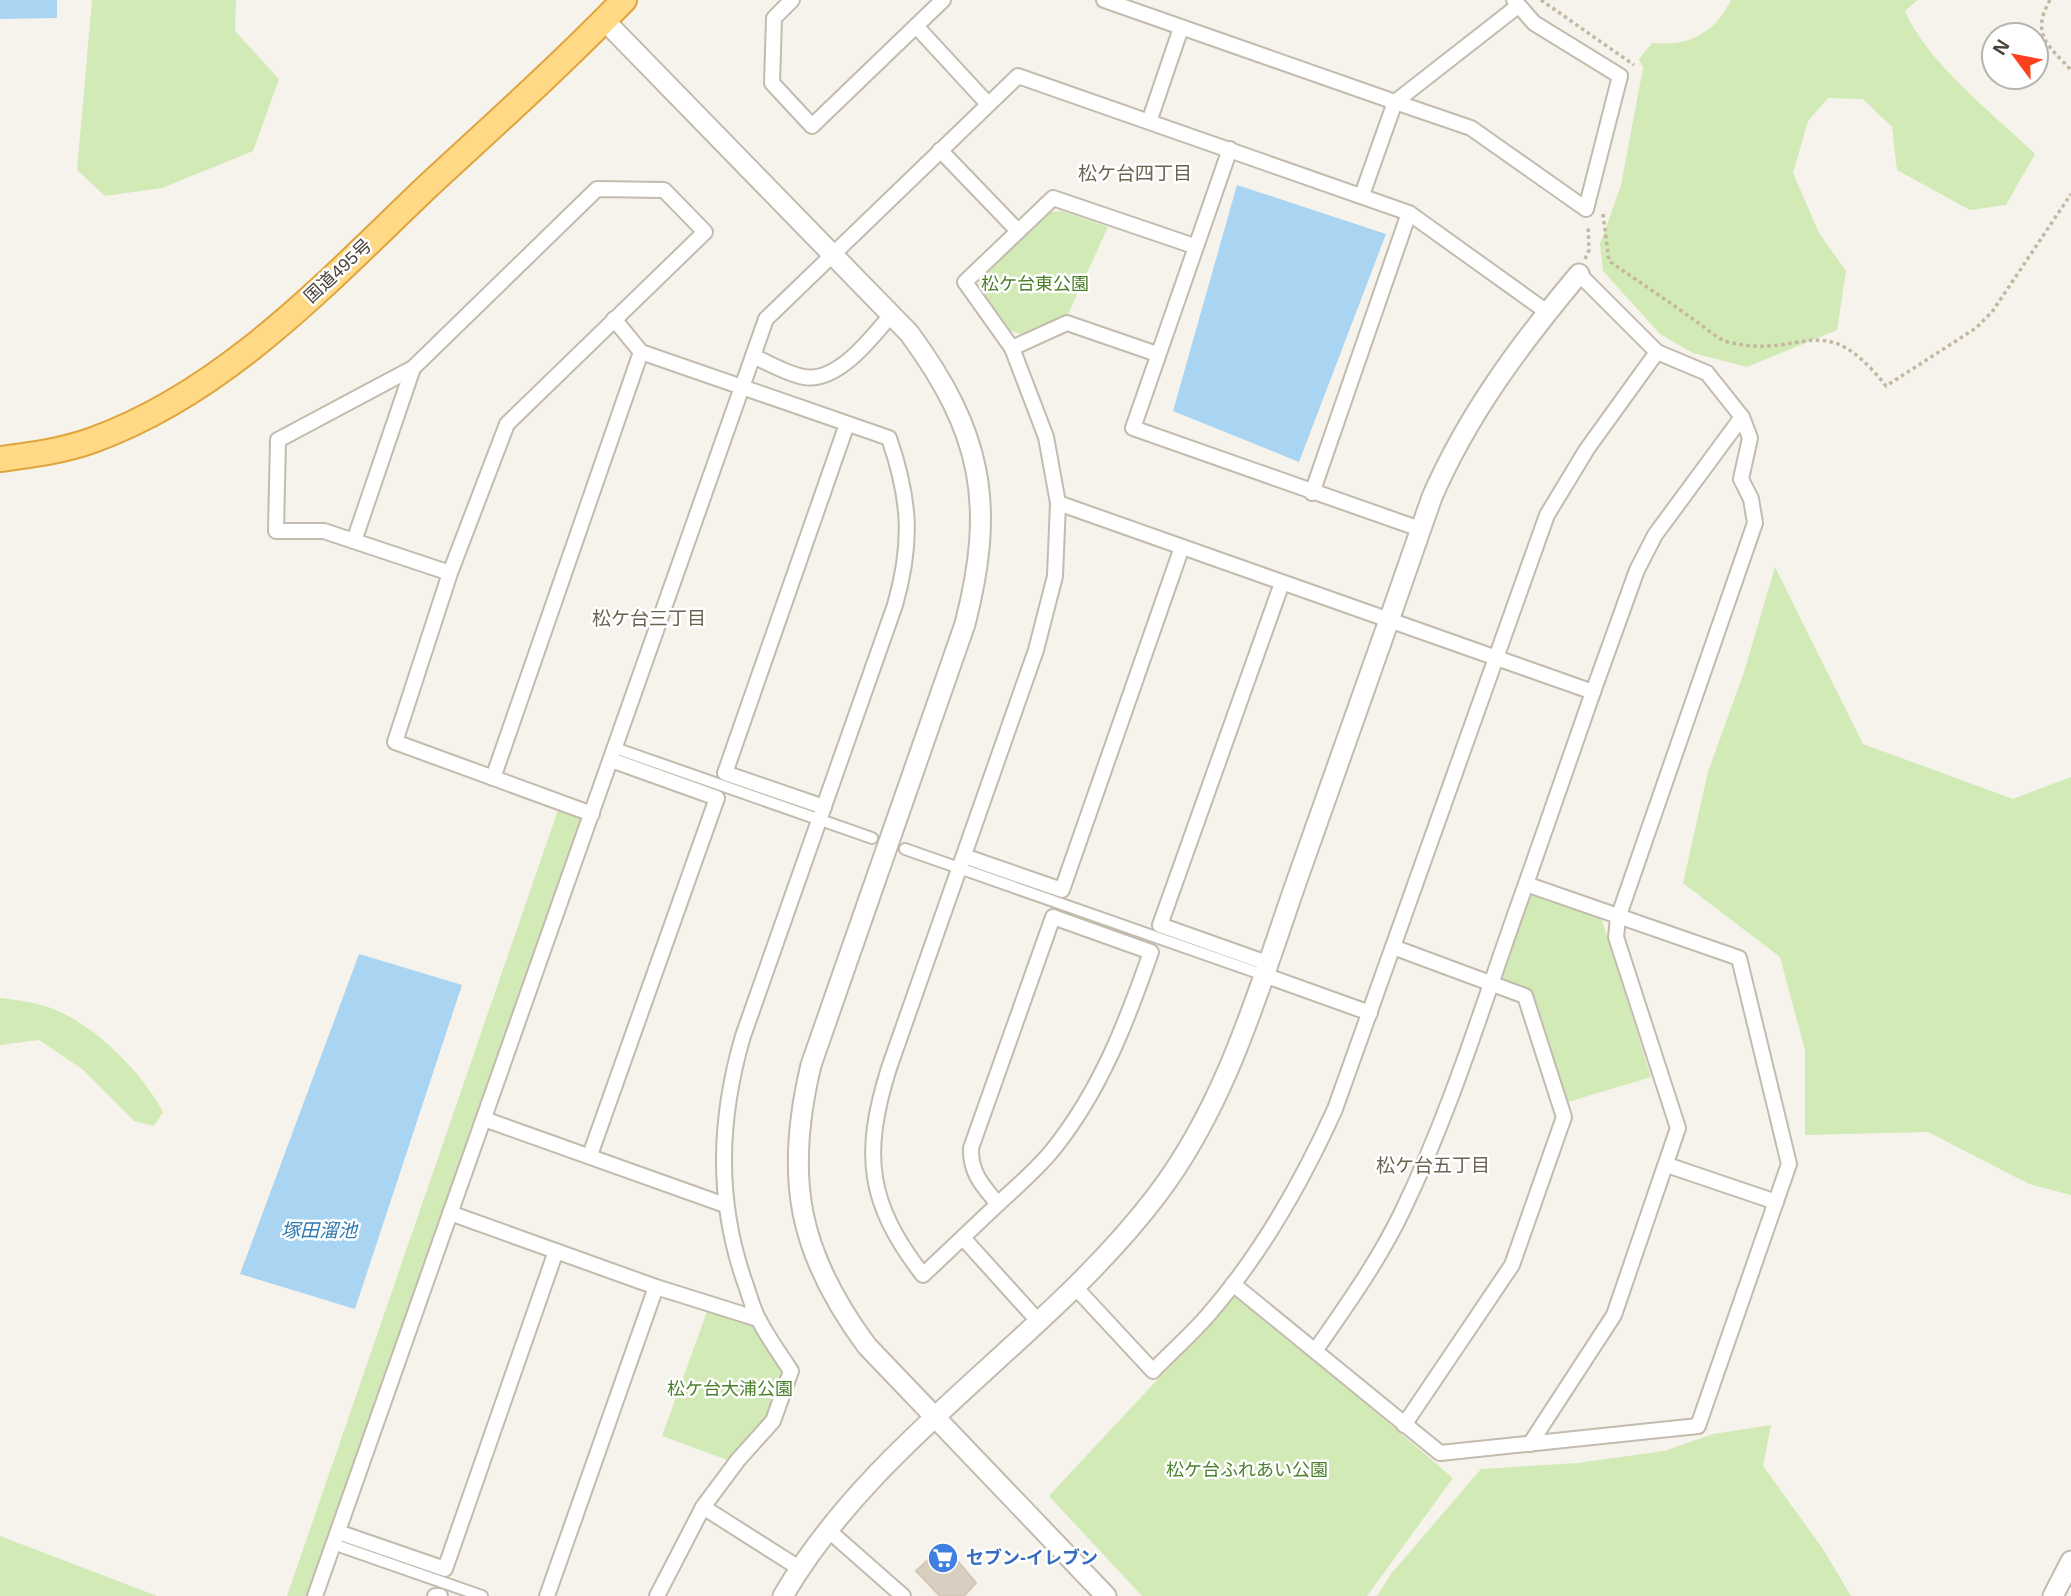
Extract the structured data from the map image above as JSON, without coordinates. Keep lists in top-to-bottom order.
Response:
{
  "streets": {
    "highway": ["国道495号"]
  },
  "districts": ["松ケ台四丁目", "松ケ台三丁目", "松ケ台五丁目"],
  "water": ["塚田溜池"],
  "parks": ["松ケ台東公園", "松ケ台大浦公園", "松ケ台ふれあい公園"],
  "places": {
    "supermarket": ["セブン-イレブン"]
  },
  "north": "top left"
}
